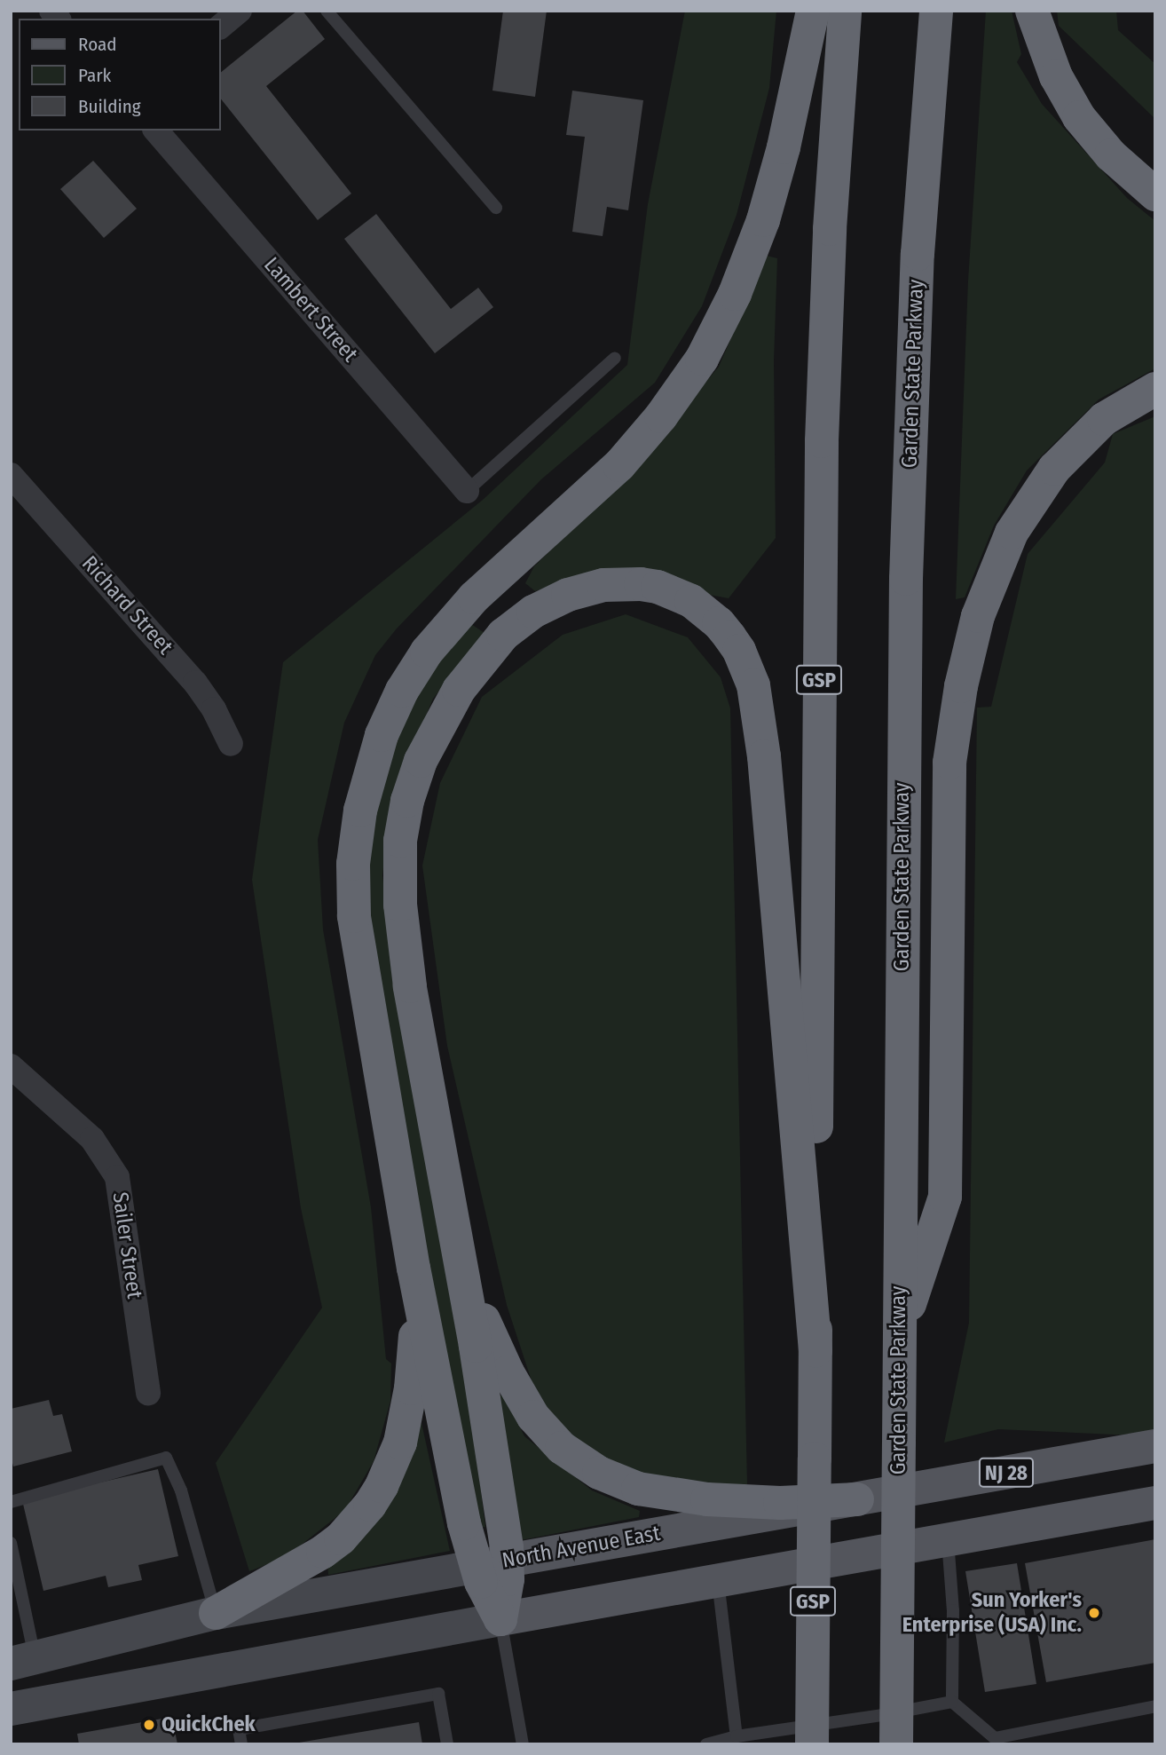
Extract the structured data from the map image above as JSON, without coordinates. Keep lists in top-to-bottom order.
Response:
{
  "streets": {
    "highway": ["Garden State Parkway", "GSP"],
    "main road": ["NJ 28", "North Avenue East"],
    "street": ["Lambert Street", "Richard Street", "Sailer Street"]
  },
  "places": ["Sun Yorker's Enterprise (USA) Inc.", "QuickChek"],
  "legend": ["Road", "Park", "Building"]
}
